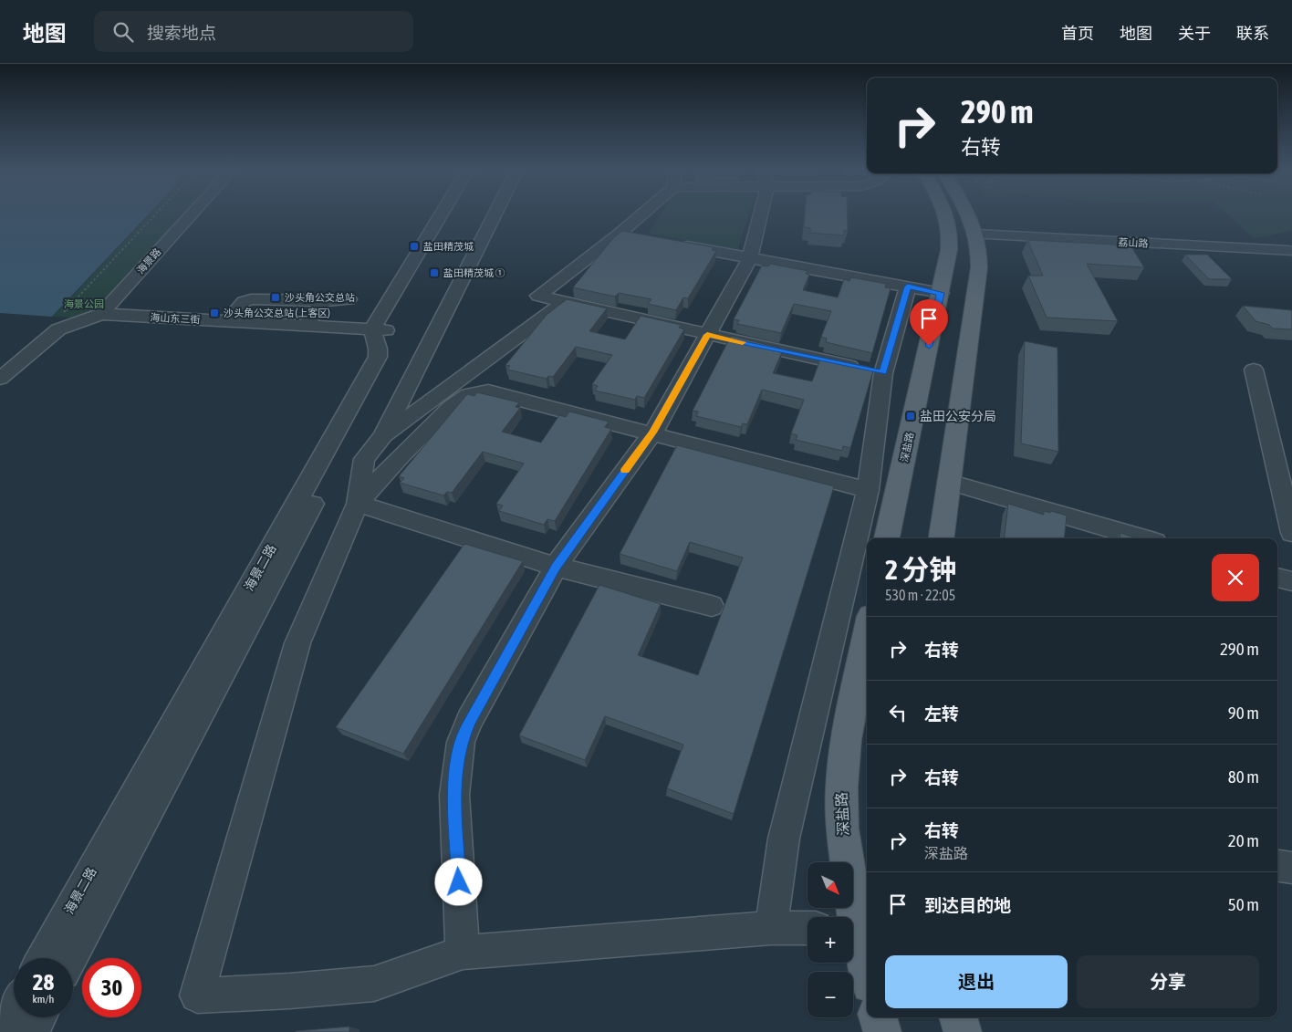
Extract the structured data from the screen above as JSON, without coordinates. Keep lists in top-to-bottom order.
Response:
{
  "streets": {
    "main road": ["深盐路"],
    "street": [
      "荔山路",
      "海景路",
      "海山东三街",
      "海景二路"
    ]
  },
  "crossings": [
    ["海景路", "海山东三街"],
    ["海山东三街", "海景二路"]
  ],
  "parks": ["海景公园"],
  "places": {
    "transit": [
      "盐田精茂城",
      "盐田精茂城 ①",
      "沙头角公交总站",
      "沙头角公交总站 (上客区)",
      "盐田公安分局"
    ]
  },
  "north": "bottom right",
  "page": {
    "header": "地图",
    "search": "搜索地点",
    "nav": [
      "首页",
      "地图",
      "关于",
      "联系"
    ],
    "turn": ["290 m", "右转"],
    "heading": ["2 分钟", "530 m · 22:05"],
    "list": [
      {
        "name": "右转",
        "value": "290 m"
      },
      {
        "name": "左转",
        "value": "90 m"
      },
      {
        "name": "右转",
        "value": "80 m"
      },
      {
        "name": "右转",
        "note": "深盐路",
        "value": "20 m"
      },
      {
        "name": "到达目的地",
        "value": "50 m"
      }
    ],
    "map_buttons": ["+", "−"],
    "buttons": ["退出", "分享"],
    "speed": "28 km/h",
    "limit": "30"
  }
}
